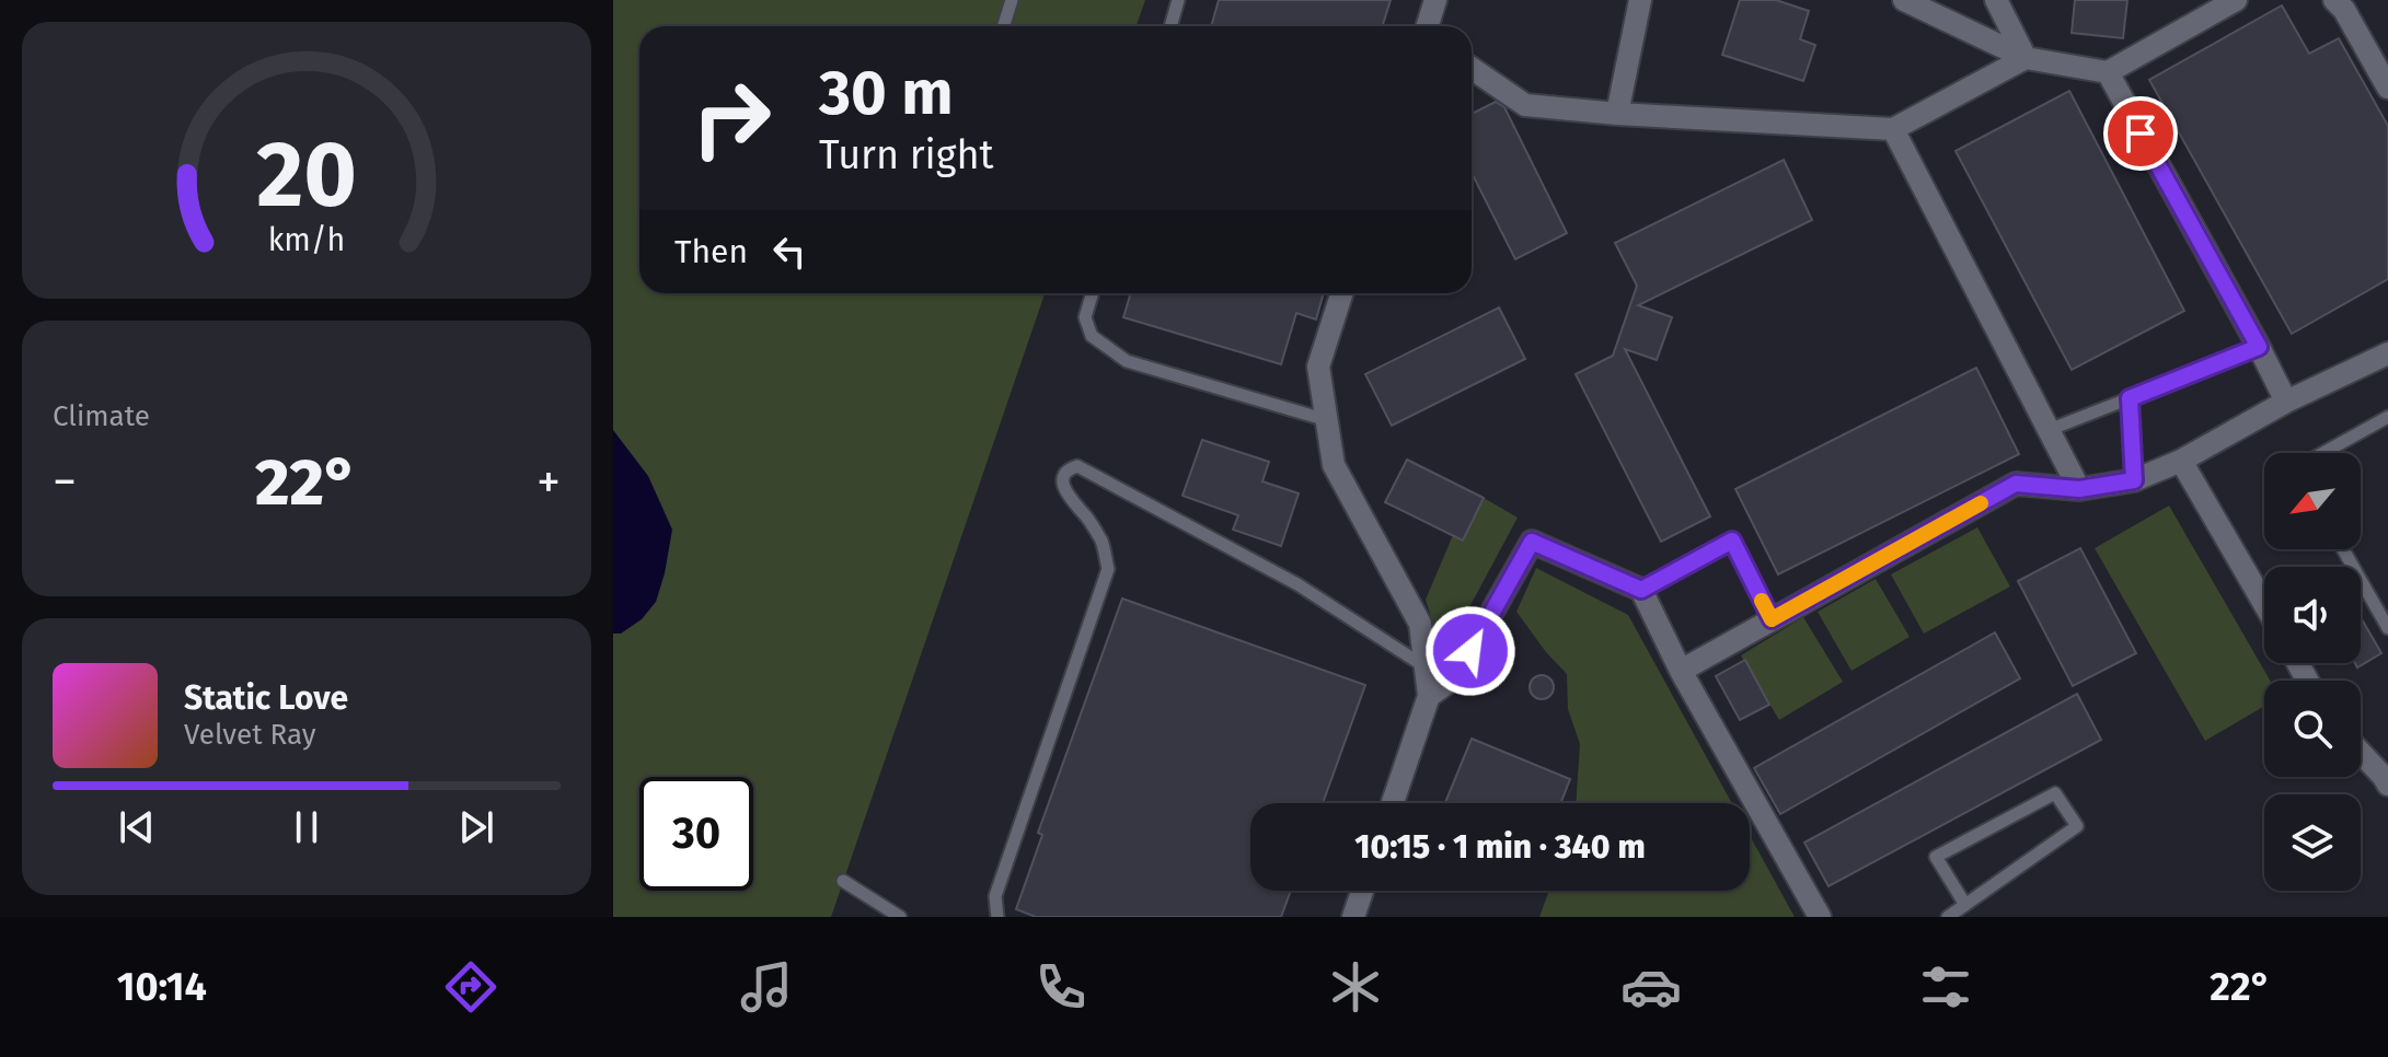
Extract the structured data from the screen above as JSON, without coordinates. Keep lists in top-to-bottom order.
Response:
{
  "north": "bottom left",
  "page": {
    "turn": ["30 m", "Turn right"],
    "then": "Then",
    "tile": "Climate",
    "heat": ["−", "22°", "+"],
    "song": ["Static Love", "Velvet Ray"],
    "limit": "30",
    "trip": "10:15 · 1 min · 340 m",
    "tabs": ["10:14", "22°"],
    "gauge": ["20", "km/h"]
  }
}
